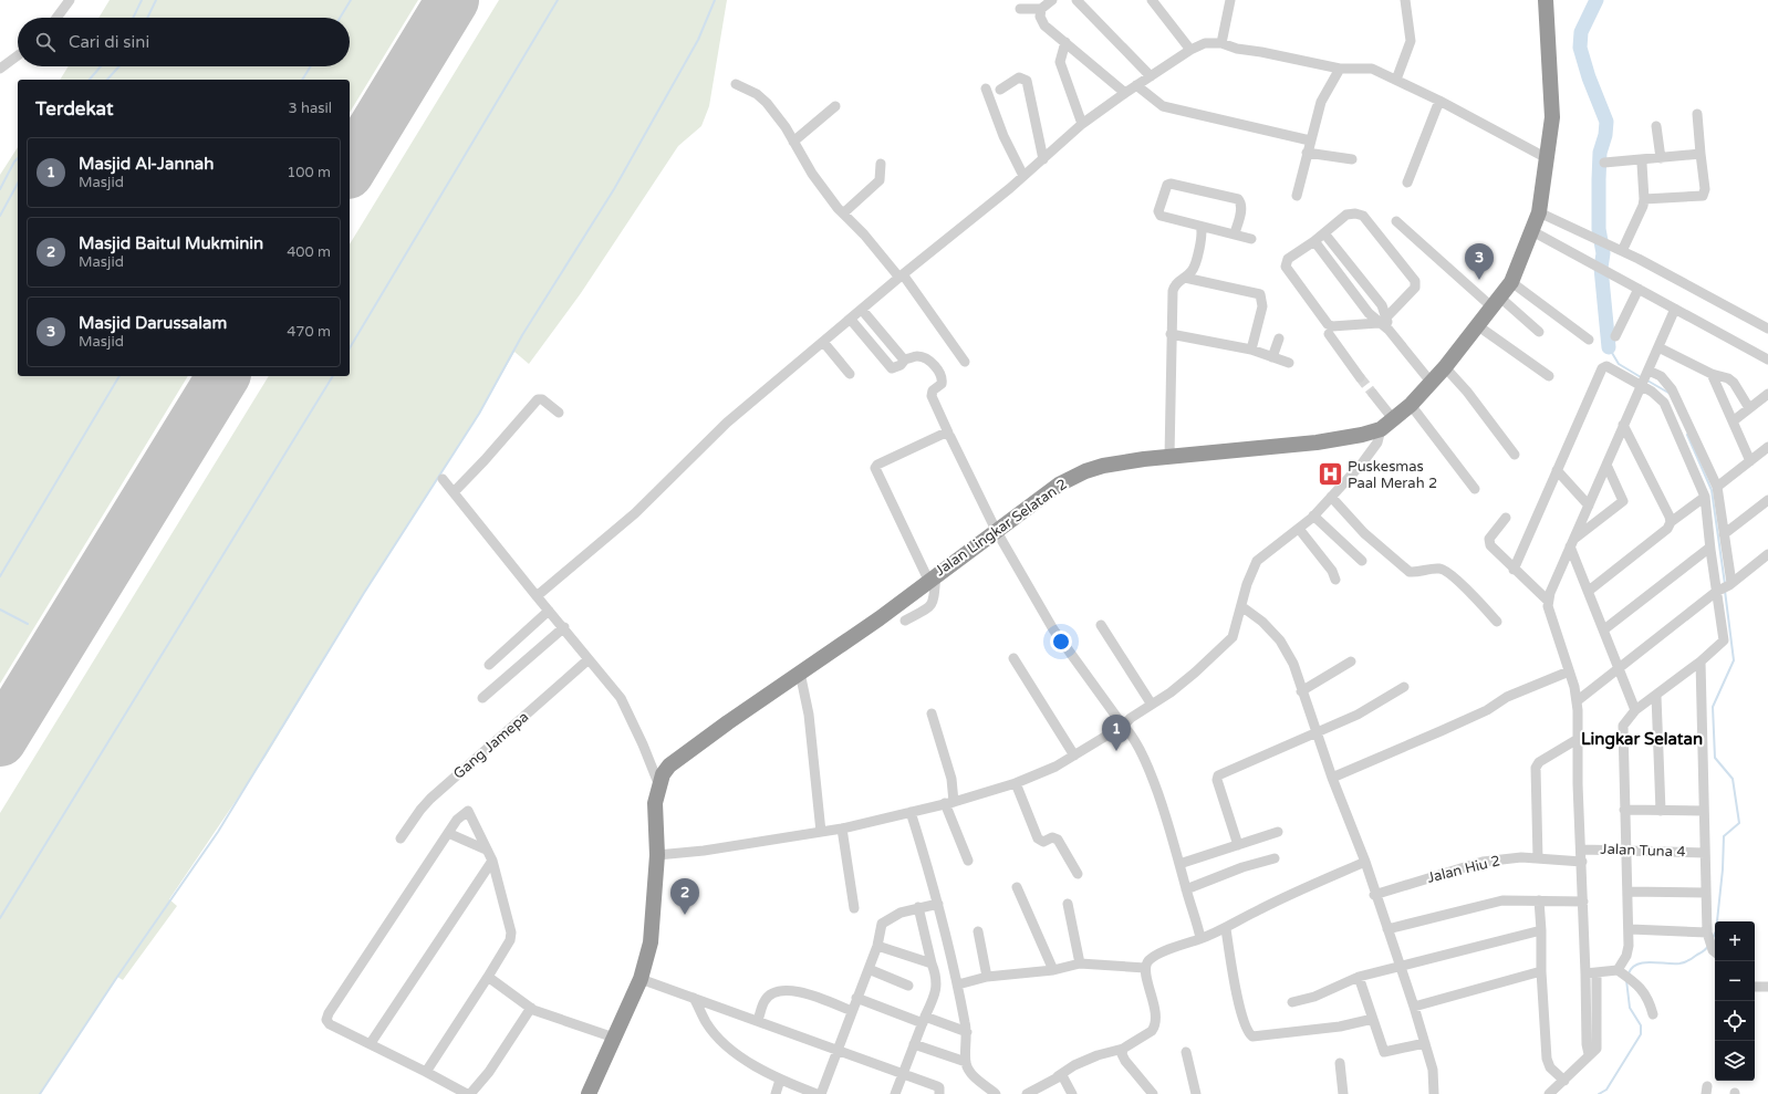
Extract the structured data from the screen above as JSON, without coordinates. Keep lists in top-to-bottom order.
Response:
{
  "streets": {
    "highway": ["Jalan Lingkar Selatan 2"],
    "street": ["Gang Jamepa", "Jalan Tuna 4", "Jalan Hiu 2"]
  },
  "districts": ["Lingkar Selatan"],
  "places": {
    "hospital": ["Puskesmas Paal Merah 2"]
  },
  "page": {
    "search": "Cari di sini",
    "heading": ["Terdekat", "3 hasil"],
    "list": [
      {
        "mark": "1",
        "name": "Masjid Al-Jannah",
        "note": "Masjid",
        "value": "100 m"
      },
      {
        "mark": "2",
        "name": "Masjid Baitul Mukminin",
        "note": "Masjid",
        "value": "400 m"
      },
      {
        "mark": "3",
        "name": "Masjid Darussalam",
        "note": "Masjid",
        "value": "470 m"
      }
    ],
    "pins": ["3", "1", "2"],
    "map_buttons": ["+", "−"]
  }
}
